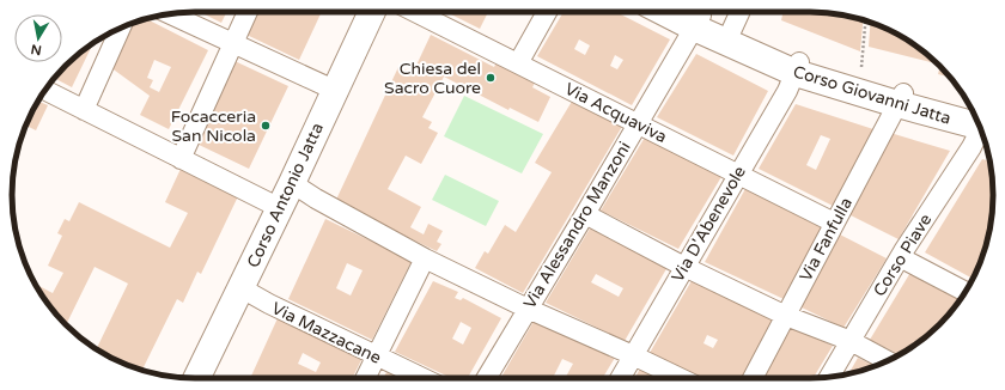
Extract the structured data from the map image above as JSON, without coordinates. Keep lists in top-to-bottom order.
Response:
{
  "streets": {
    "main road": ["Corso Giovanni Jatta", "Corso Antonio Jatta"],
    "street": [
      "Via Acquaviva",
      "Via D'Abenevole",
      "Via Alessandro Manzoni",
      "Via Fanfulla",
      "Corso Piave",
      "Via Mazzacane"
    ]
  },
  "crossings": [
    ["Corso Giovanni Jatta", "Via D'Abenevole"],
    ["Corso Giovanni Jatta", "Via Alessandro Manzoni"],
    ["Corso Giovanni Jatta", "Via Fanfulla"],
    ["Via Acquaviva", "Via D'Abenevole"],
    ["Via Acquaviva", "Via Alessandro Manzoni"],
    ["Via Acquaviva", "Via Fanfulla"],
    ["Corso Antonio Jatta", "Via Mazzacane"]
  ],
  "places": ["Chiesa del Sacro Cuore", "Focacceria San Nicola"],
  "north": "bottom"
}
